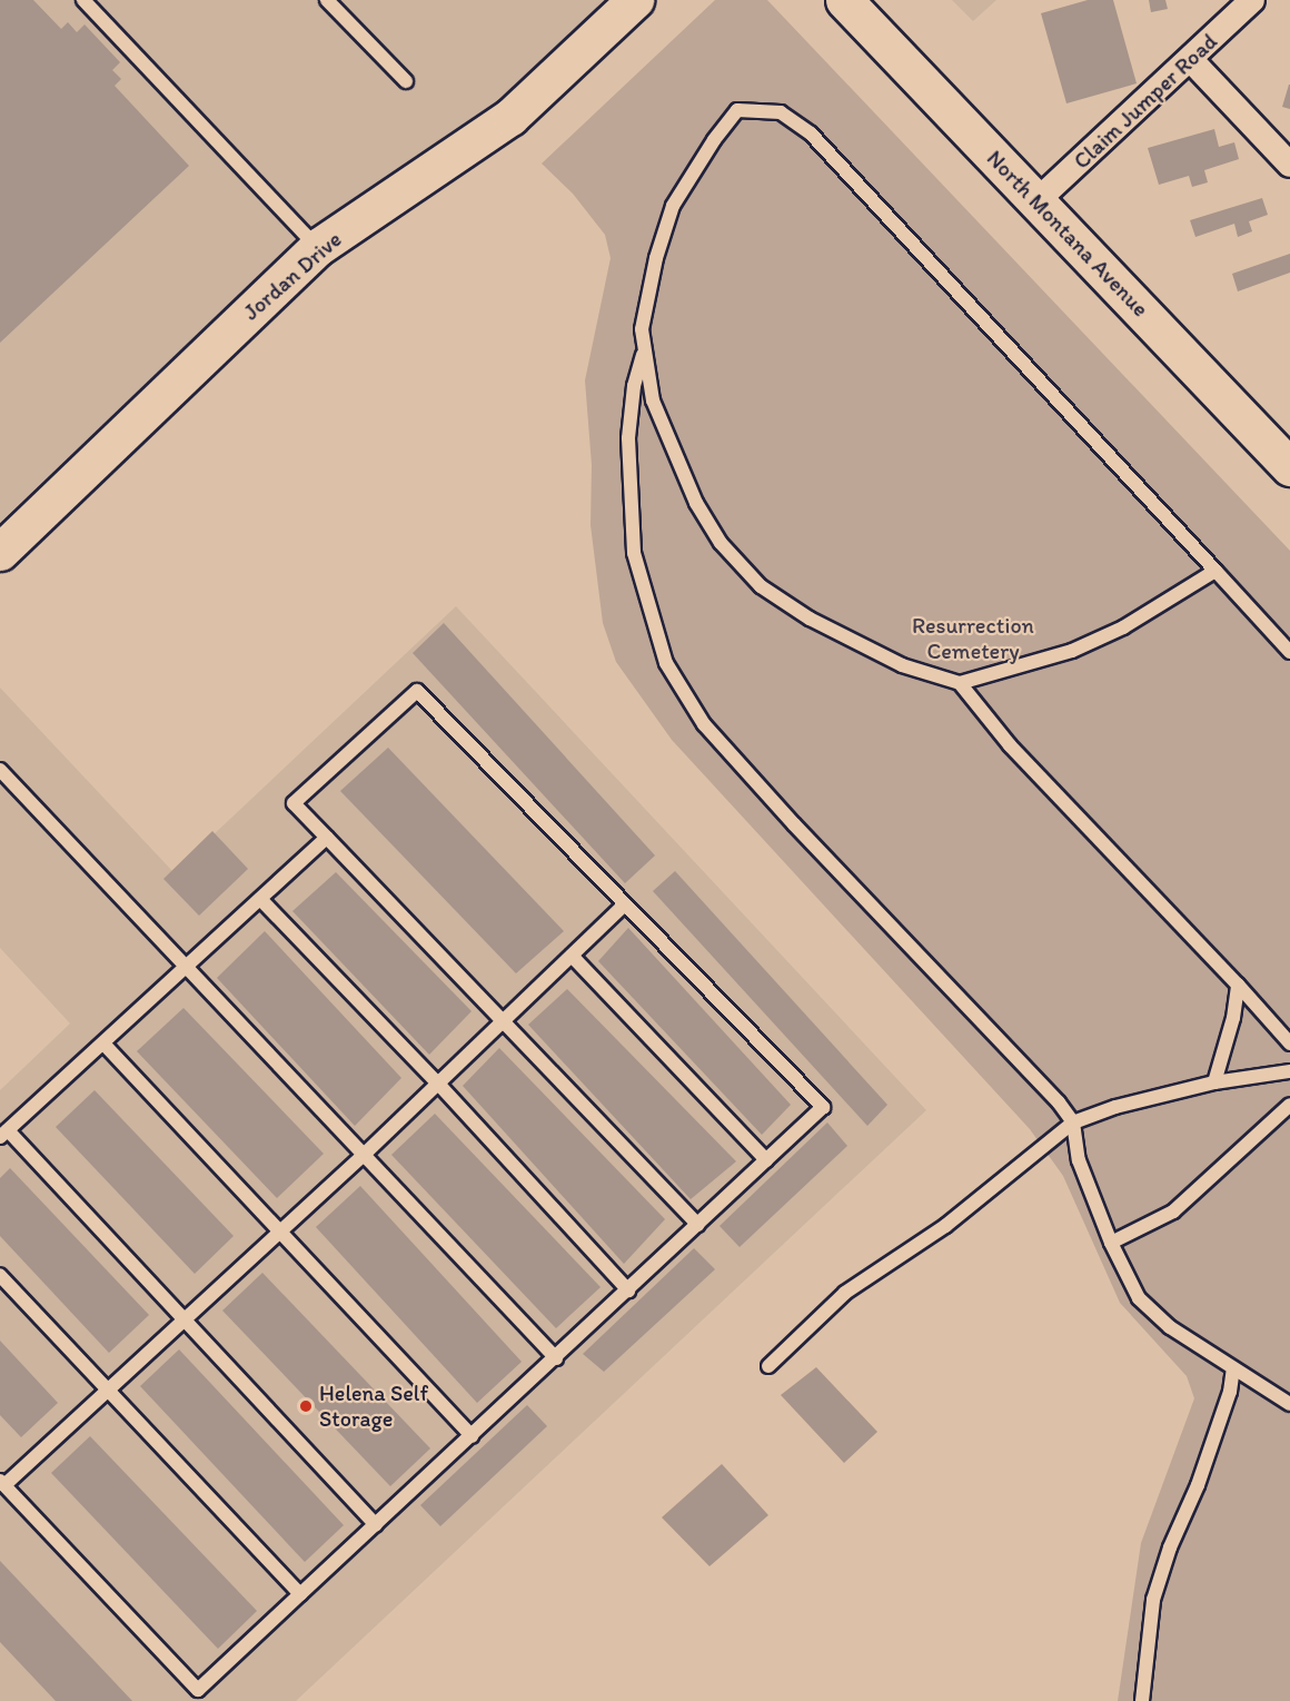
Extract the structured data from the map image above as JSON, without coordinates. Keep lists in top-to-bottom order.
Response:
{
  "streets": {
    "street": ["Claim Jumper Road", "North Montana Avenue", "Jordan Drive"]
  },
  "crossings": [
    ["Claim Jumper Road", "North Montana Avenue"]
  ],
  "parks": ["Resurrection Cemetery"],
  "places": ["Helena Self Storage"]
}
